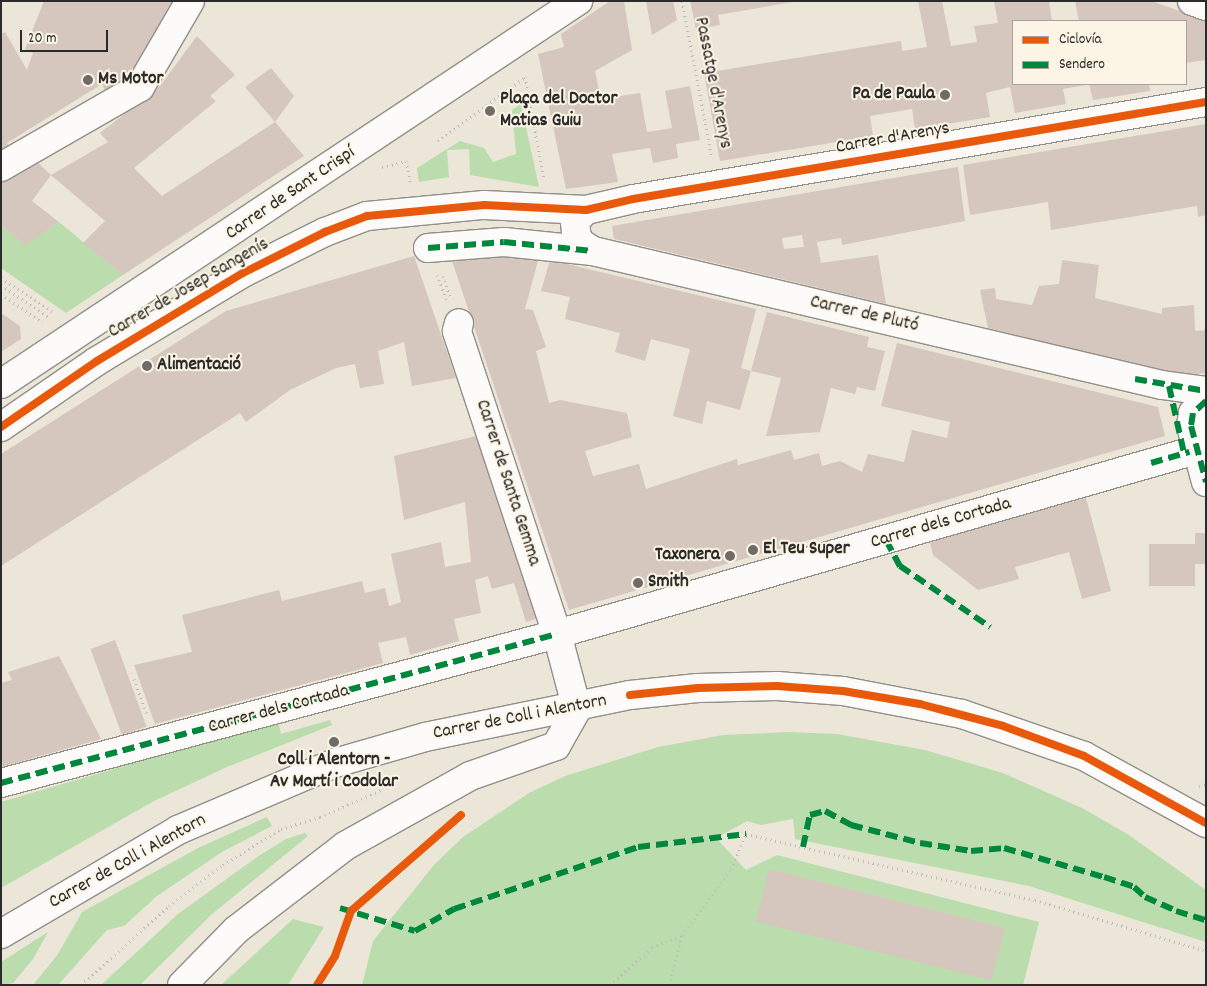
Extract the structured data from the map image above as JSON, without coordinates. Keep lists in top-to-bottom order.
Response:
{
  "streets": {
    "street": [
      "Carrer d'Arenys",
      "Carrer de Sant Crispí",
      "Carrer de Josep Sangenís",
      "Carrer de Plutó",
      "Carrer de Santa Gemma",
      "Carrer dels Cortada",
      "Carrer de Coll i Alentorn"
    ],
    "path": ["Passatge d'Arenys"]
  },
  "crossings": [
    ["Carrer d'Arenys", "Carrer de Josep Sangenís"],
    ["Carrer de Santa Gemma", "Carrer dels Cortada"]
  ],
  "places": [
    "Ms Motor",
    "Pa de Paula",
    "Plaça del Doctor Matias Guiu",
    "Alimentació",
    "El Teu Super",
    "Taxonera",
    "Smith",
    "Coll i Alentorn - Av Martí i Codolar"
  ],
  "legend": ["Ciclovía", "Sendero"],
  "scale_bar": "20 m"
}
